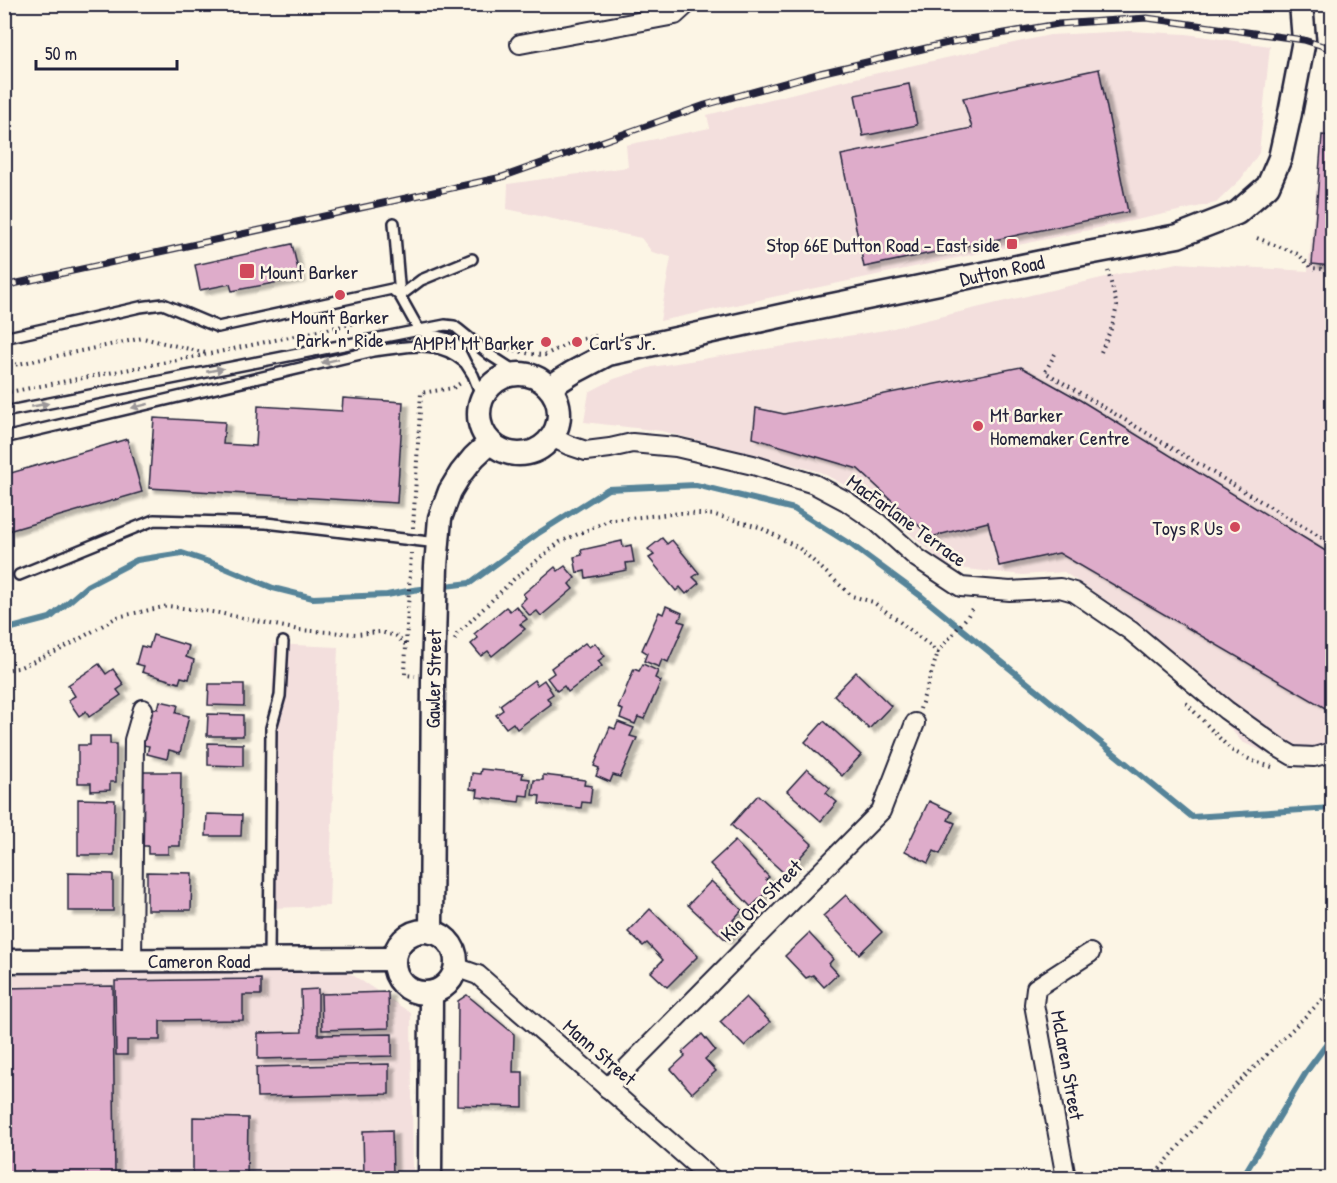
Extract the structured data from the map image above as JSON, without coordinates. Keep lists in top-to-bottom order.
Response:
{
  "streets": {
    "street": [
      "Dutton Road",
      "MacFarlane Terrace",
      "Gawler Street",
      "Kia Ora Street",
      "Cameron Road",
      "Mann Street",
      "McLaren Street"
    ]
  },
  "crossings": [
    ["Dutton Road", "MacFarlane Terrace"],
    ["Dutton Road", "Gawler Street"],
    ["MacFarlane Terrace", "Gawler Street"],
    ["Gawler Street", "Cameron Road"],
    ["Gawler Street", "Mann Street"],
    ["Kia Ora Street", "Mann Street"],
    ["Cameron Road", "Mann Street"]
  ],
  "places": {
    "transit": ["Stop 66E Dutton Road - East side", "Mount Barker"],
    "other": [
      "Mount Barker Park 'n' Ride",
      "AMPM Mt Barker",
      "Carl's Jr.",
      "Mt Barker Homemaker Centre",
      "Toys R Us"
    ]
  },
  "scale_bar": "50 m"
}
